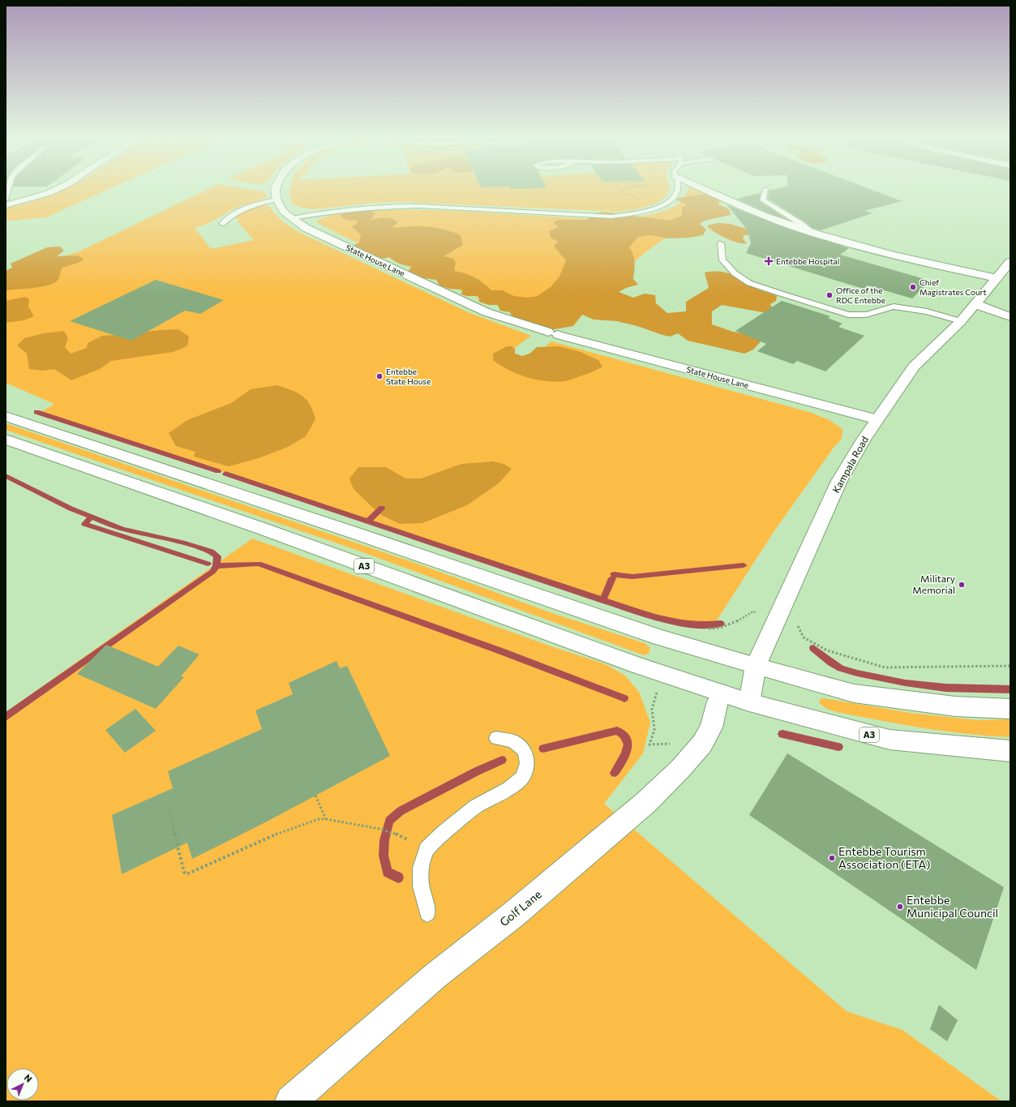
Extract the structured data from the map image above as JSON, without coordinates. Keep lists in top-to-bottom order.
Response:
{
  "streets": {
    "main road": [
      "State House Lane",
      "Kampala Road",
      "A3",
      "Golf Lane"
    ]
  },
  "crossings": [
    ["State House Lane", "Kampala Road"],
    ["Kampala Road", "A3"],
    ["A3", "Golf Lane"]
  ],
  "places": {
    "health": ["Entebbe Hospital"],
    "other": [
      "Chief Magistrates Court",
      "Office of the RDC Entebbe",
      "Entebbe State House",
      "Military Memorial",
      "Entebbe Tourism Association (ETA)",
      "Entebbe Municipal Council"
    ]
  },
  "north": "top right"
}
